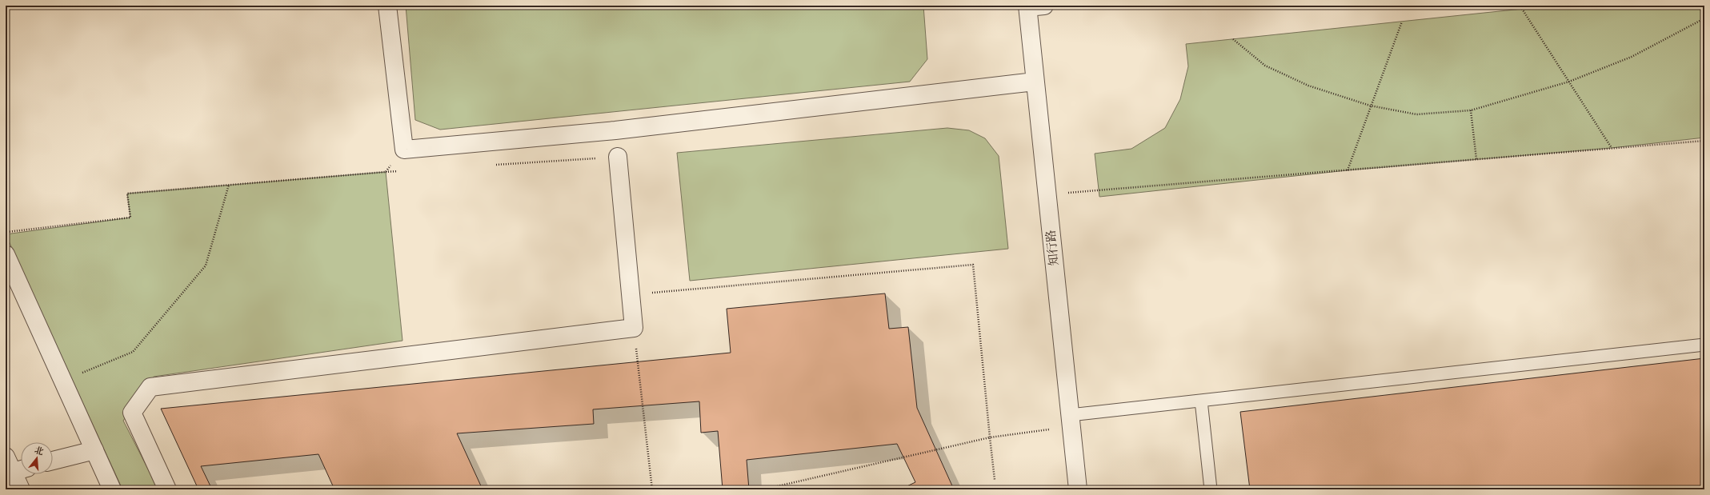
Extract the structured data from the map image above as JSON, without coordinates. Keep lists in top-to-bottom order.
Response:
{
  "streets": {
    "street": ["知行路"]
  },
  "north": "top"
}
